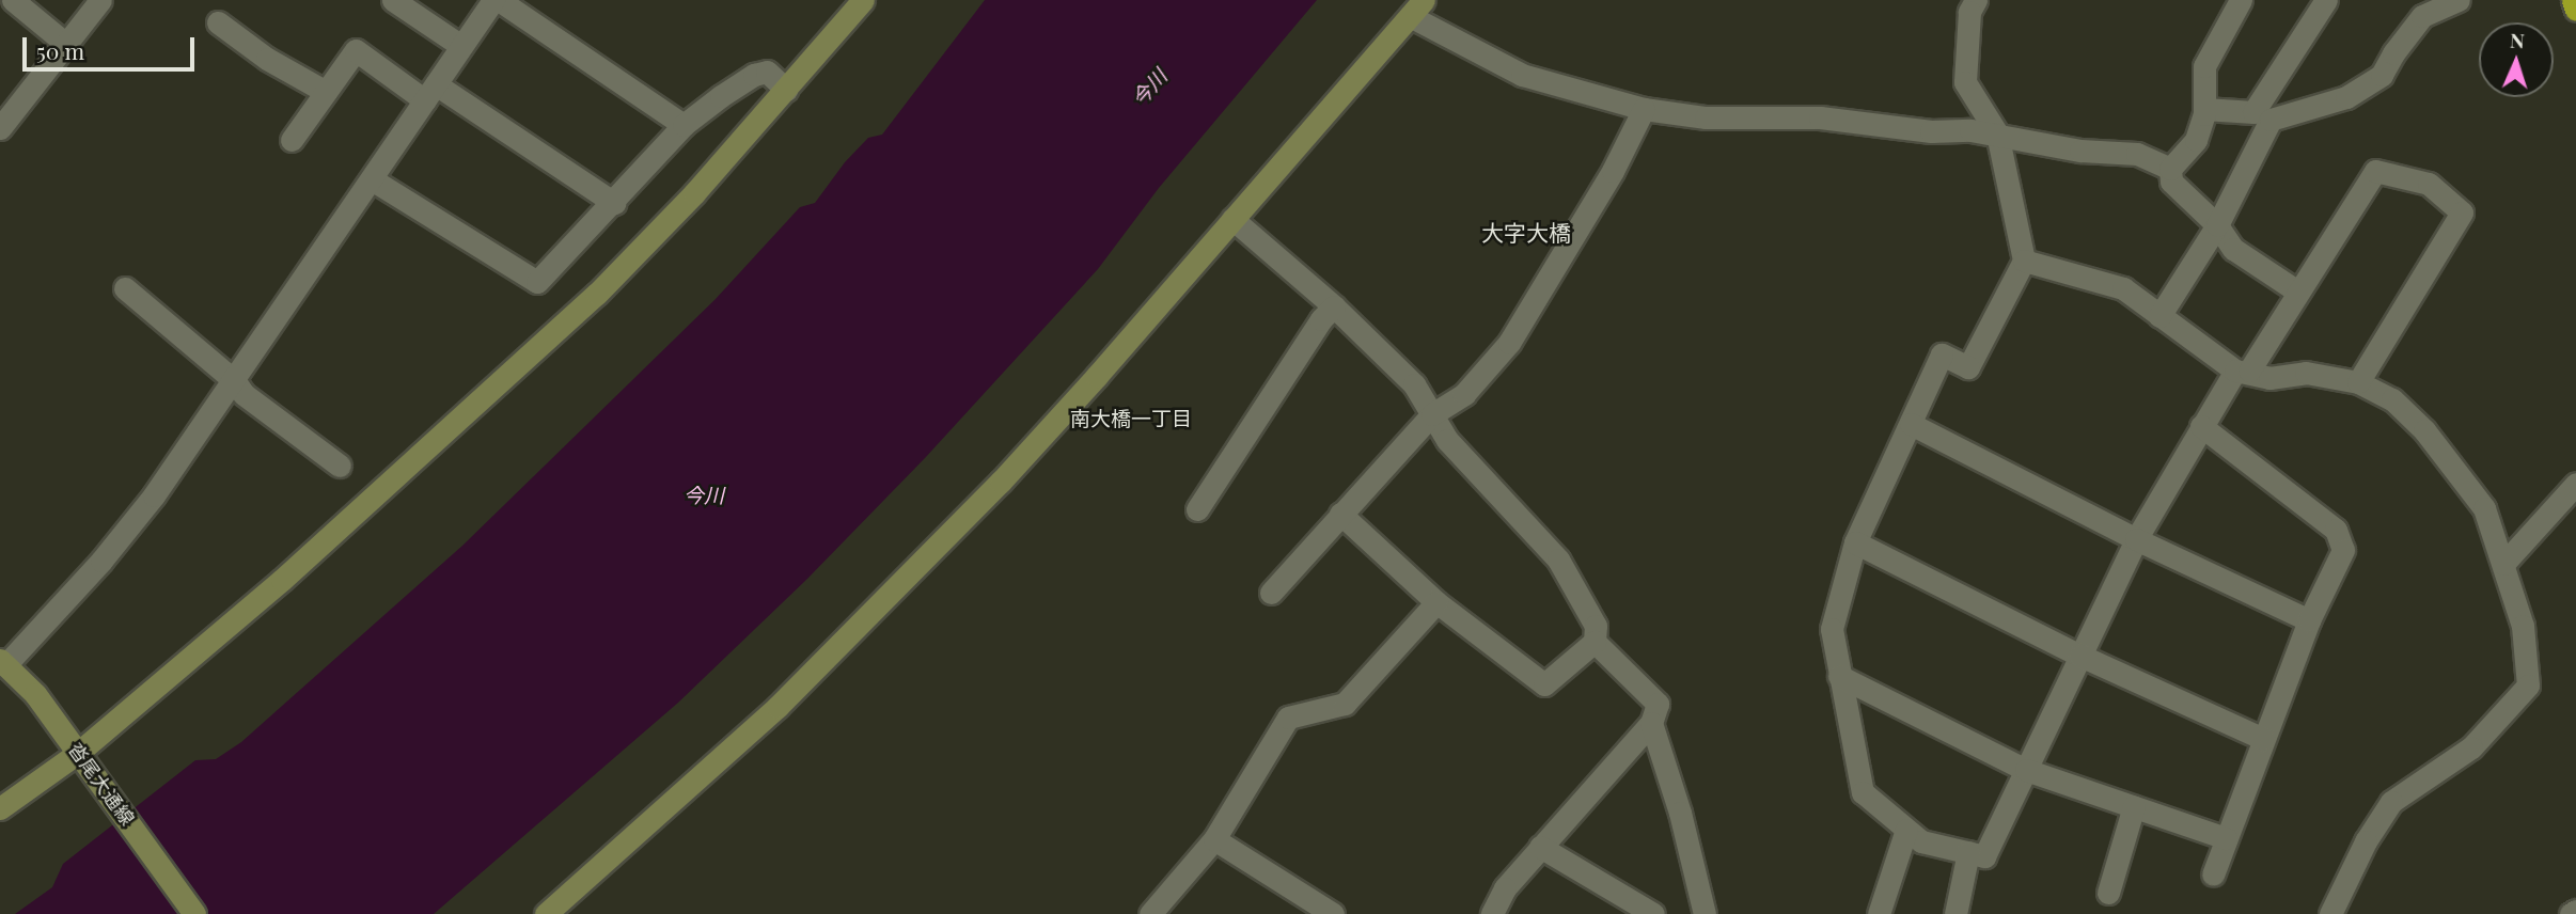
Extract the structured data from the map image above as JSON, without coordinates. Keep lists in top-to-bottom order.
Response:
{
  "streets": {
    "street": ["沓尾大通線"]
  },
  "districts": ["大字大橋", "南大橋一丁目"],
  "water": ["今川"],
  "scale_bar": "50 m",
  "north": "top"
}
